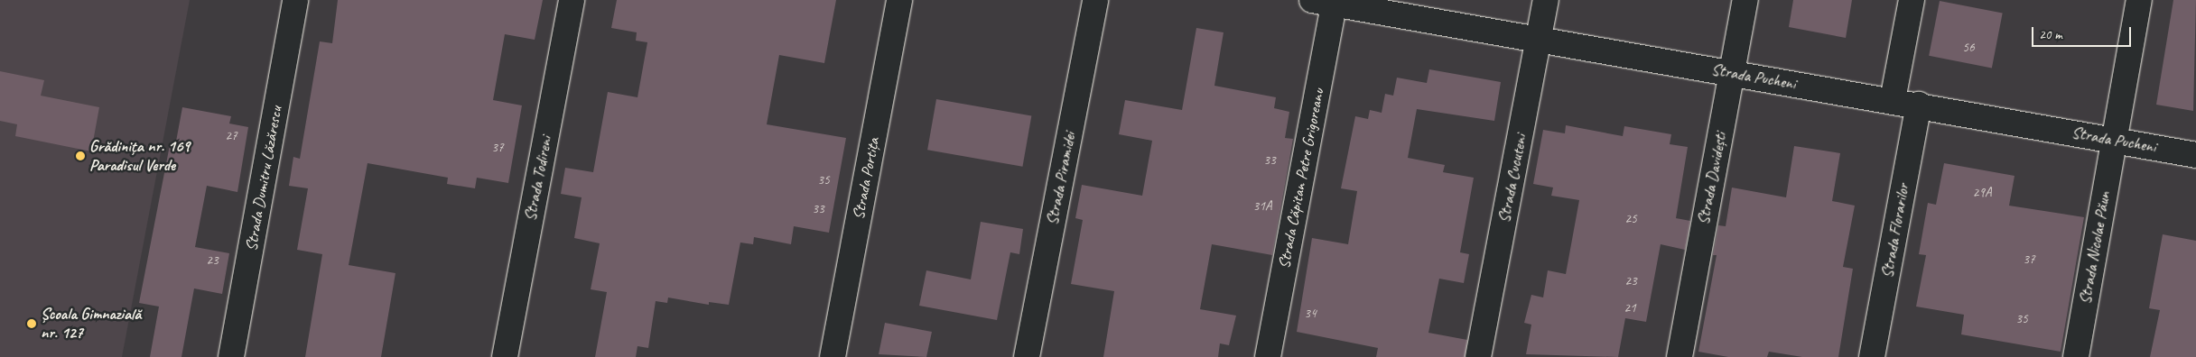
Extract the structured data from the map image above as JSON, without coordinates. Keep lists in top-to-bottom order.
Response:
{
  "streets": {
    "street": [
      "Strada Pucheni",
      "Strada Dumitru Lăzărescu",
      "Strada Todireni",
      "Strada Portița",
      "Strada Piramidei",
      "Strada Căpitan Petre Grigoreanu",
      "Strada Cucuteni",
      "Strada Davidești",
      "Strada Florarilor",
      "Strada Nicolae Păun"
    ]
  },
  "crossings": [
    ["Strada Pucheni", "Strada Căpitan Petre Grigoreanu"],
    ["Strada Pucheni", "Strada Cucuteni"],
    ["Strada Pucheni", "Strada Davidești"],
    ["Strada Pucheni", "Strada Florarilor"],
    ["Strada Pucheni", "Strada Nicolae Păun"]
  ],
  "places": ["Grădinița nr. 169 Paradisul Verde", "Școala Gimnazială nr. 127"],
  "house_numbers": [
    "56",
    "27",
    "37",
    "33",
    "35",
    "29A",
    "31A",
    "33",
    "25",
    "37",
    "23",
    "23",
    "21",
    "34",
    "35"
  ],
  "scale_bar": "20 m"
}
